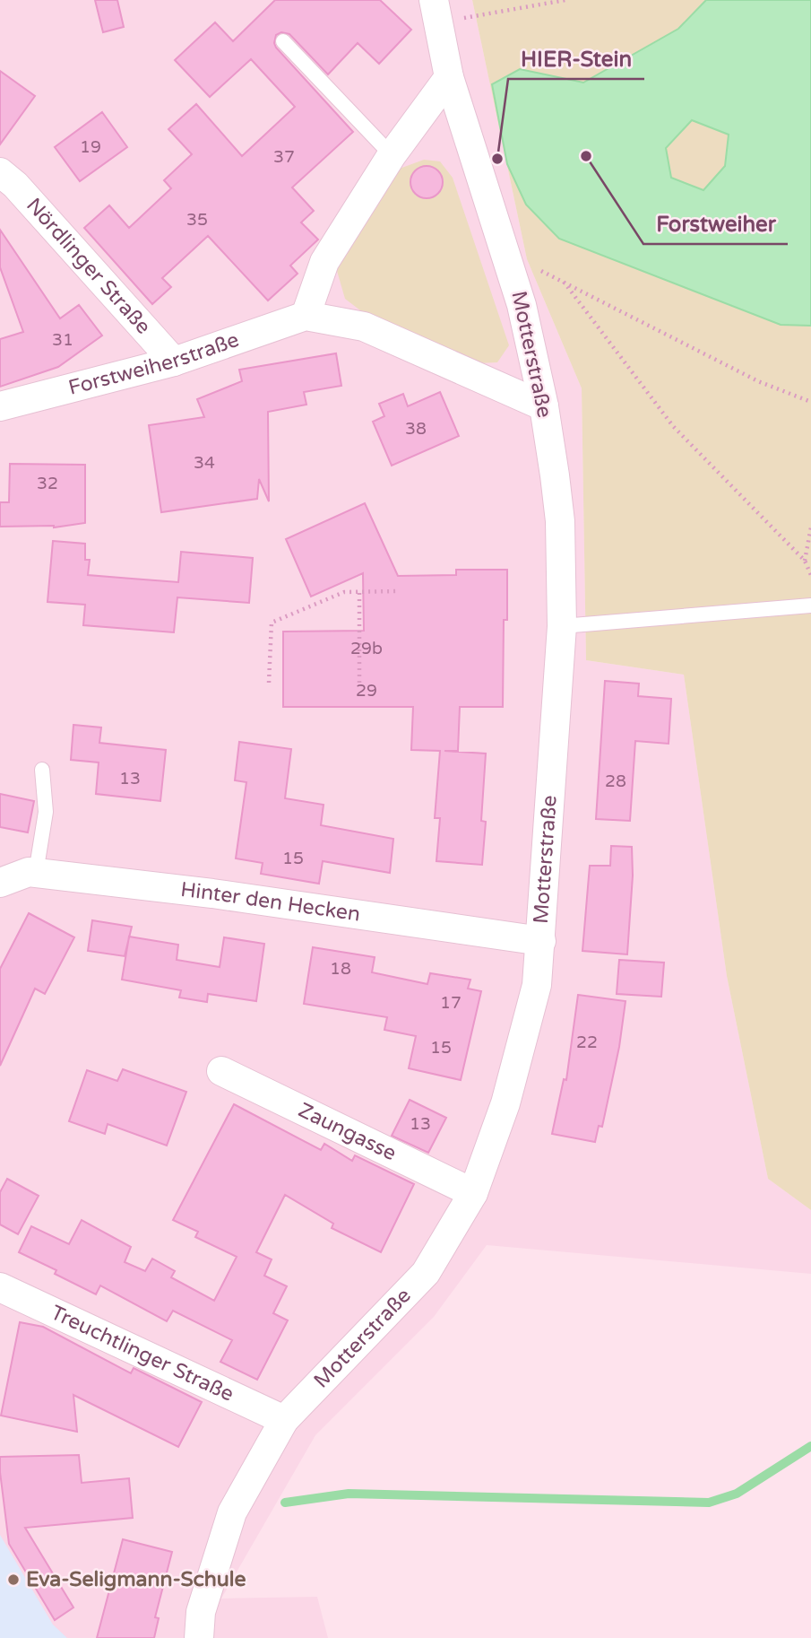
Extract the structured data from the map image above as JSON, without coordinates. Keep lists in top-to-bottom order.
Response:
{
  "streets": {
    "street": [
      "Nördlinger Straße",
      "Motterstraße",
      "Forstweiherstraße",
      "Hinter den Hecken",
      "Zaungasse",
      "Treuchtlinger Straße"
    ]
  },
  "crossings": [
    ["Nördlinger Straße", "Forstweiherstraße"],
    ["Motterstraße", "Forstweiherstraße"],
    ["Motterstraße", "Hinter den Hecken"],
    ["Motterstraße", "Zaungasse"],
    ["Motterstraße", "Treuchtlinger Straße"]
  ],
  "places": ["Forstweiher", "HIER-Stein", "Eva-Seligmann-Schule"],
  "house_numbers": [
    "19",
    "37",
    "35",
    "31",
    "38",
    "34",
    "32",
    "29b",
    "29",
    "13",
    "28",
    "15",
    "18",
    "17",
    "22",
    "15",
    "13"
  ]
}
